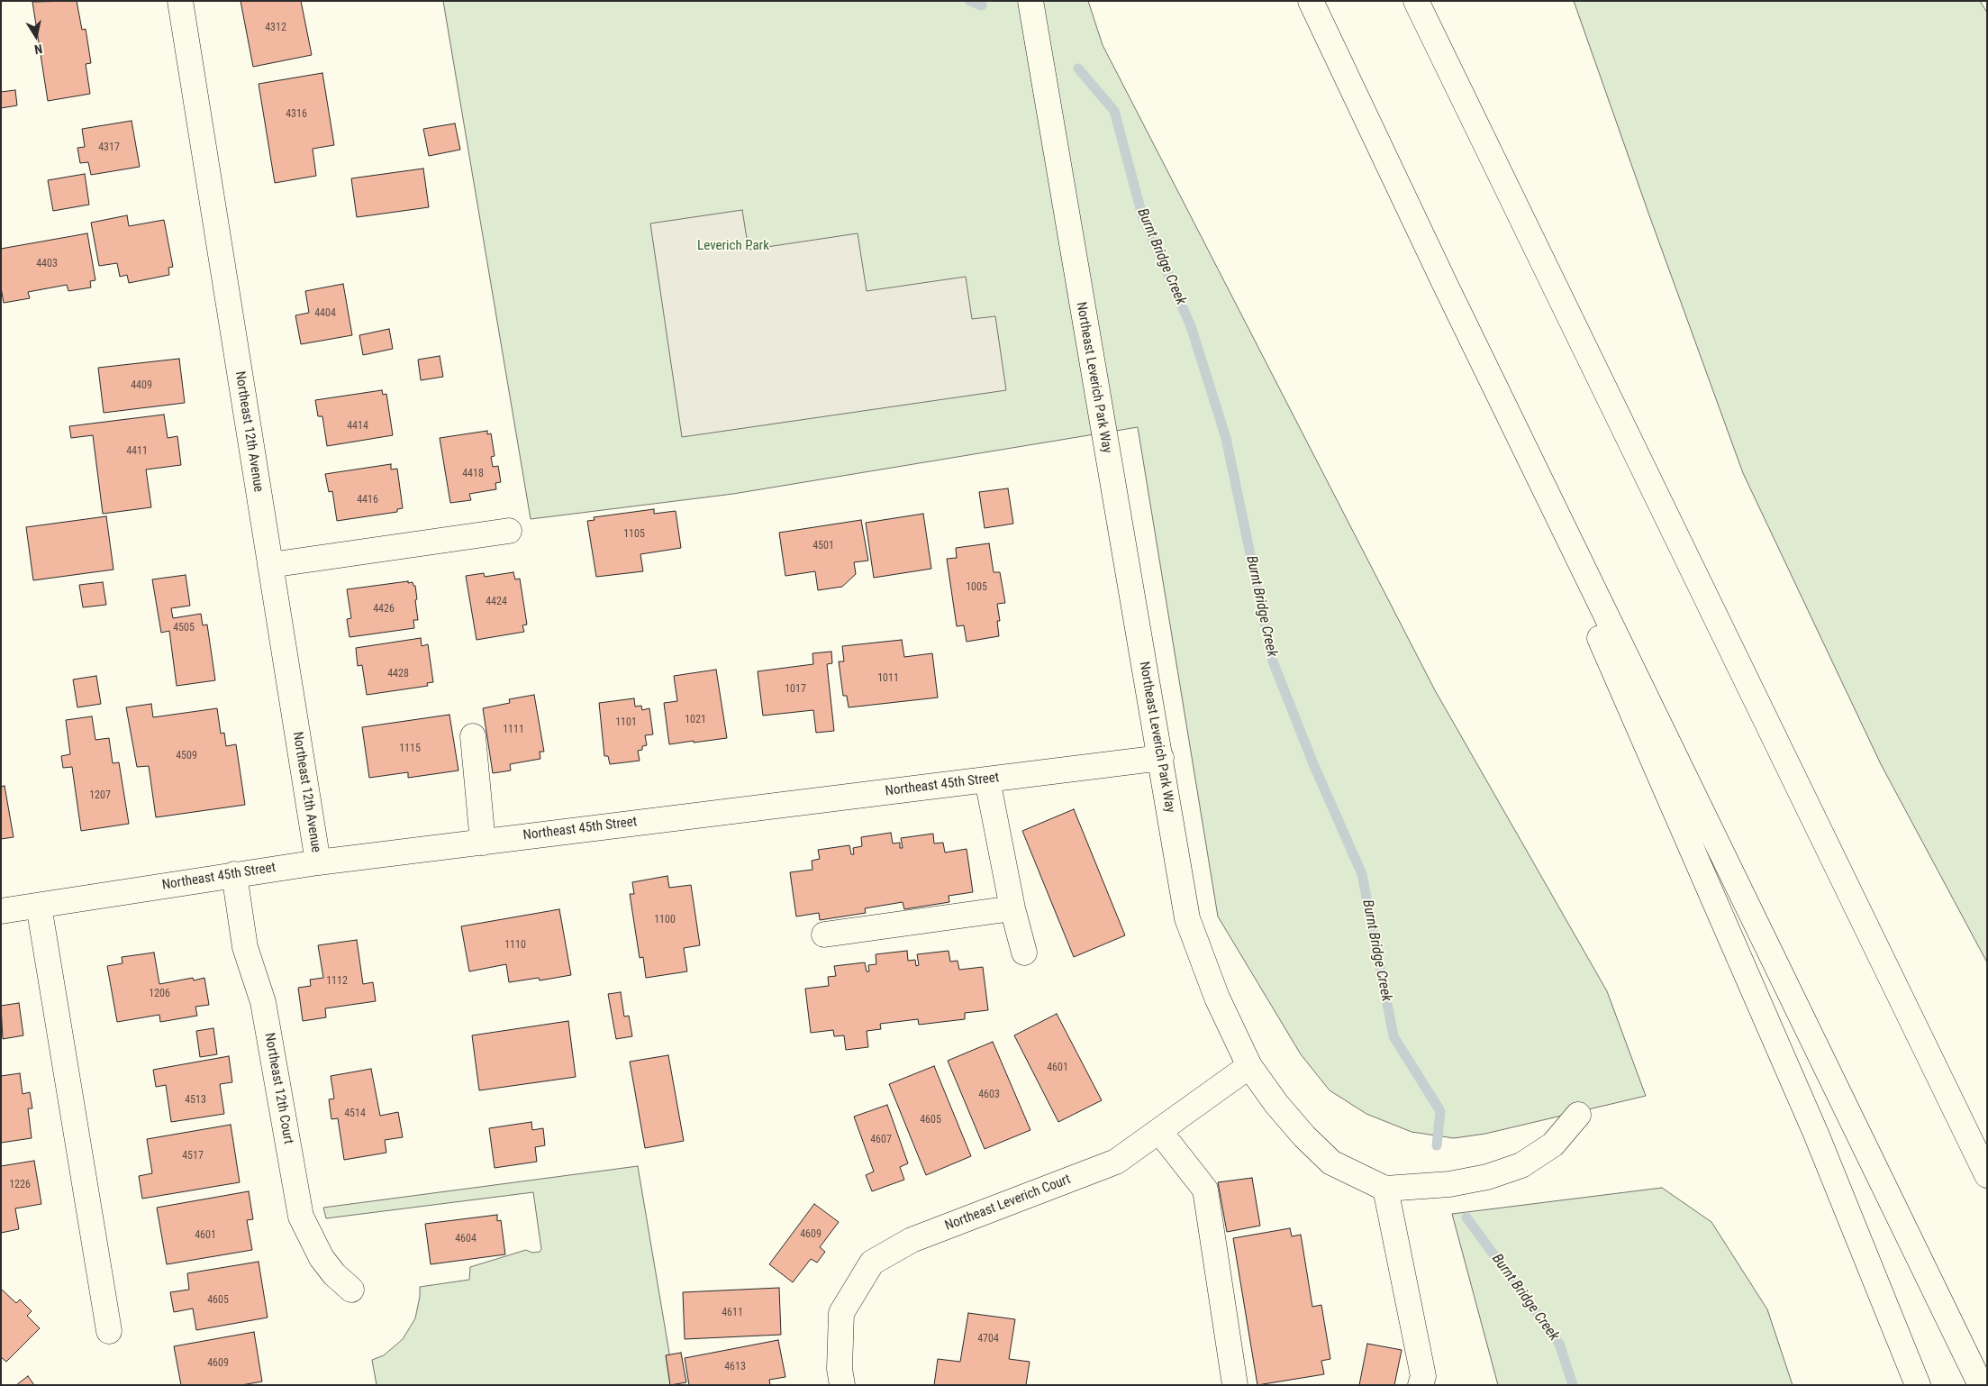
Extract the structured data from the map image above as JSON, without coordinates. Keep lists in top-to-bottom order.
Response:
{
  "streets": {
    "main road": [
      "Northeast Leverich Park Way",
      "Northeast 12th Avenue",
      "Northeast 45th Street",
      "Northeast 12th Court",
      "Northeast Leverich Court"
    ]
  },
  "crossings": [
    ["Northeast Leverich Park Way", "Northeast 45th Street"],
    ["Northeast Leverich Park Way", "Northeast Leverich Court"],
    ["Northeast 12th Avenue", "Northeast 45th Street"],
    ["Northeast 45th Street", "Northeast 12th Court"]
  ],
  "water": ["Burnt Bridge Creek"],
  "parks": ["Leverich Park"],
  "house_numbers": [
    "4312",
    "4316",
    "4317",
    "4403",
    "4404",
    "4409",
    "4414",
    "4411",
    "4418",
    "4416",
    "1105",
    "4501",
    "1005",
    "4424",
    "4426",
    "4505",
    "4428",
    "1011",
    "1017",
    "1021",
    "1101",
    "1111",
    "1115",
    "4509",
    "1207",
    "1100",
    "1110",
    "1112",
    "1206",
    "4601",
    "4603",
    "4513",
    "4514",
    "4605",
    "4607",
    "4517",
    "1226",
    "4609",
    "4601",
    "4604",
    "4605",
    "4611",
    "4704",
    "4609",
    "4613"
  ],
  "north": "bottom"
}
